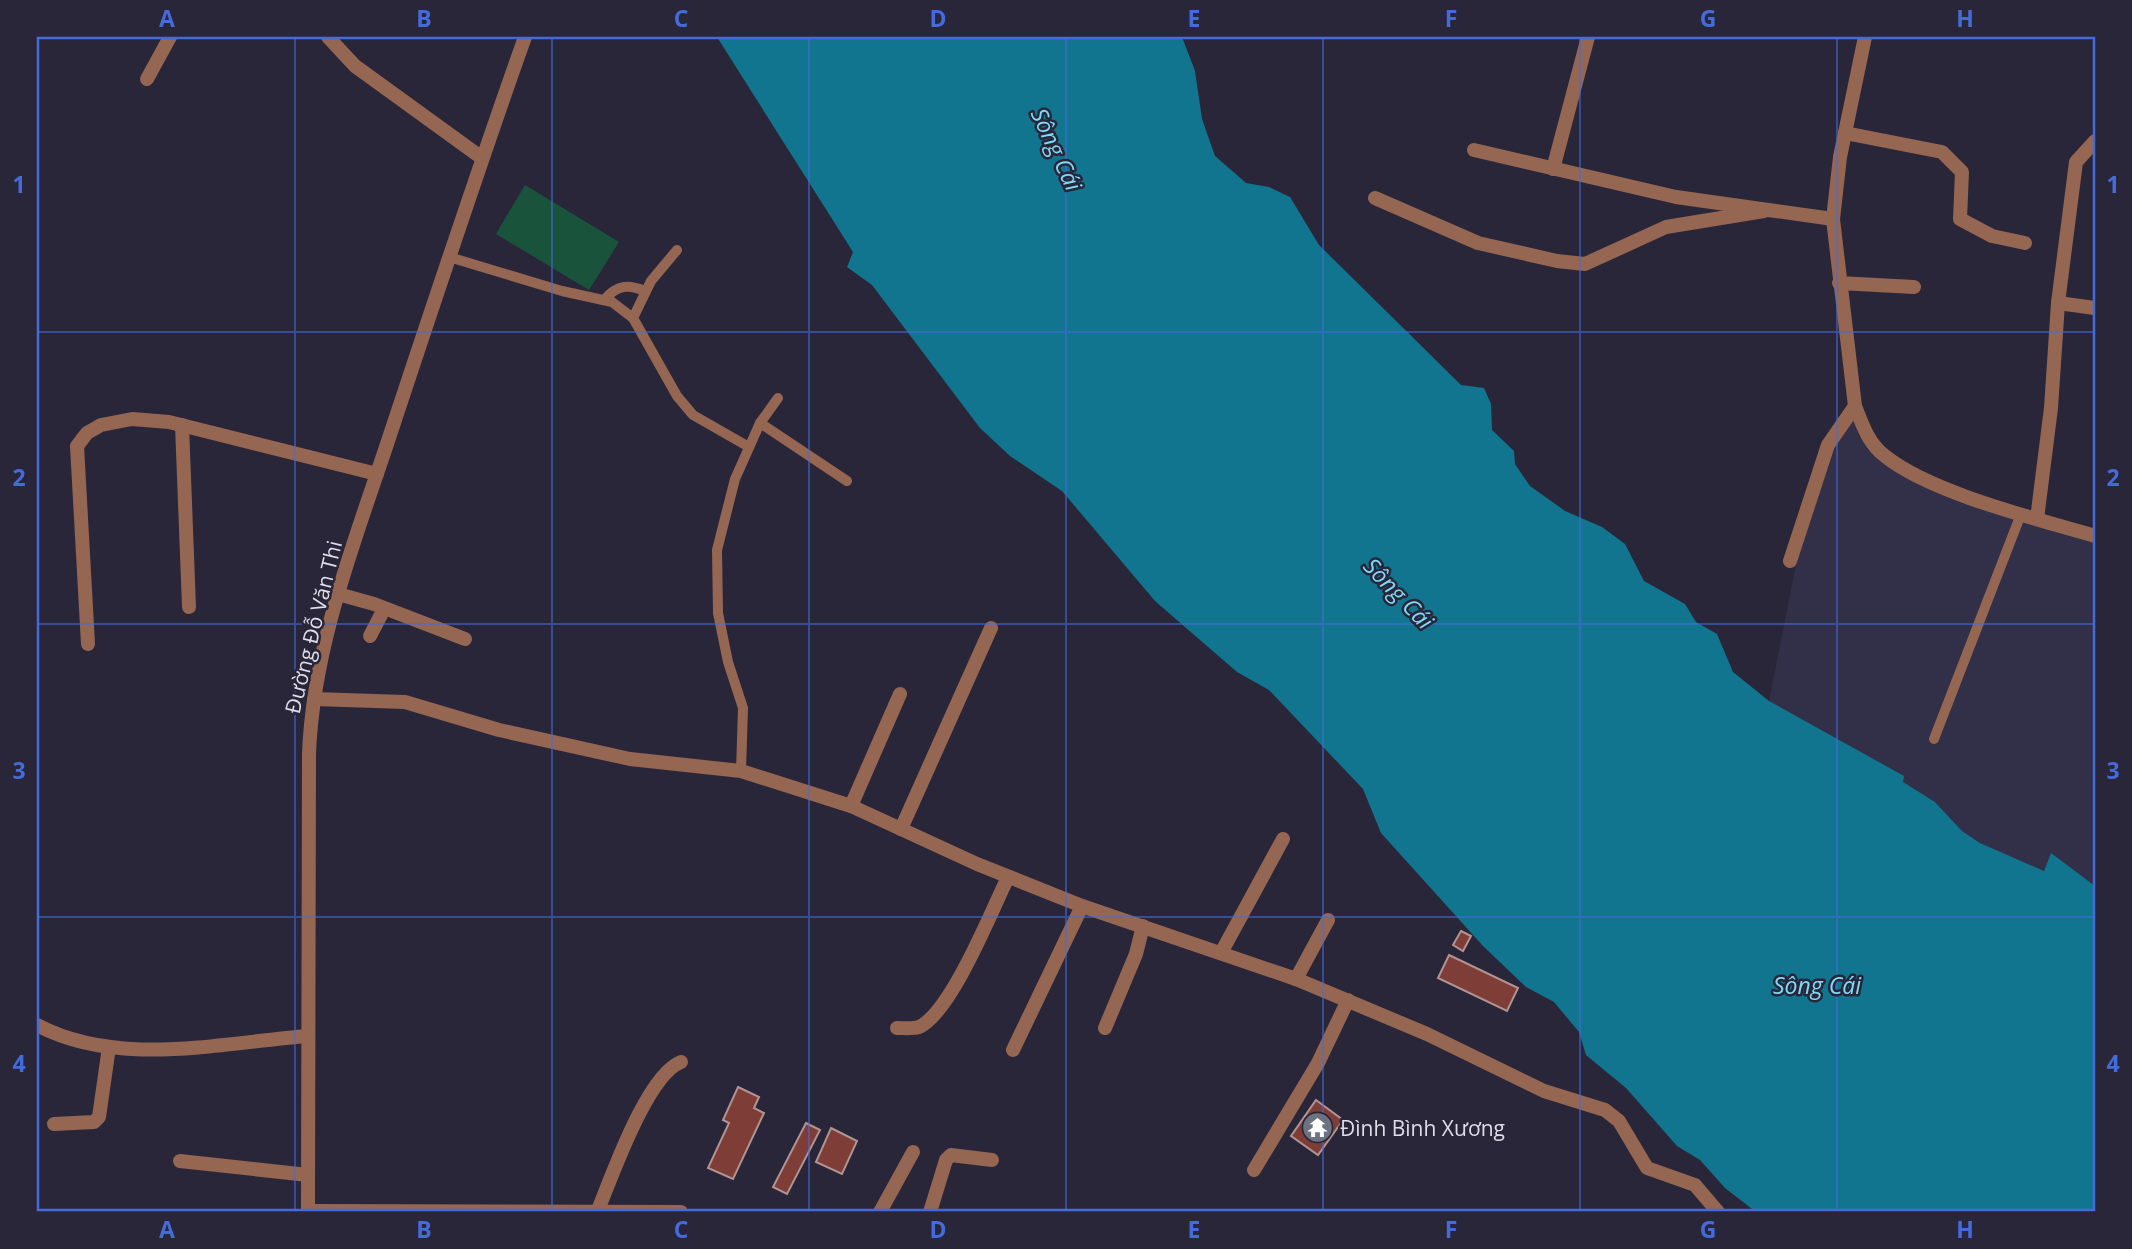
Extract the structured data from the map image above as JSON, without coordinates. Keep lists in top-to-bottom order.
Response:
{
  "streets": {
    "street": ["Đường Đỗ Văn Thi"]
  },
  "water": ["Sông Cái"],
  "places": {
    "temple": ["Đình Bình Xương"]
  },
  "grid": {
    "columns": [
      "A",
      "B",
      "C",
      "D",
      "E",
      "F",
      "G",
      "H"
    ],
    "rows": [
      "1",
      "2",
      "3",
      "4"
    ]
  }
}
